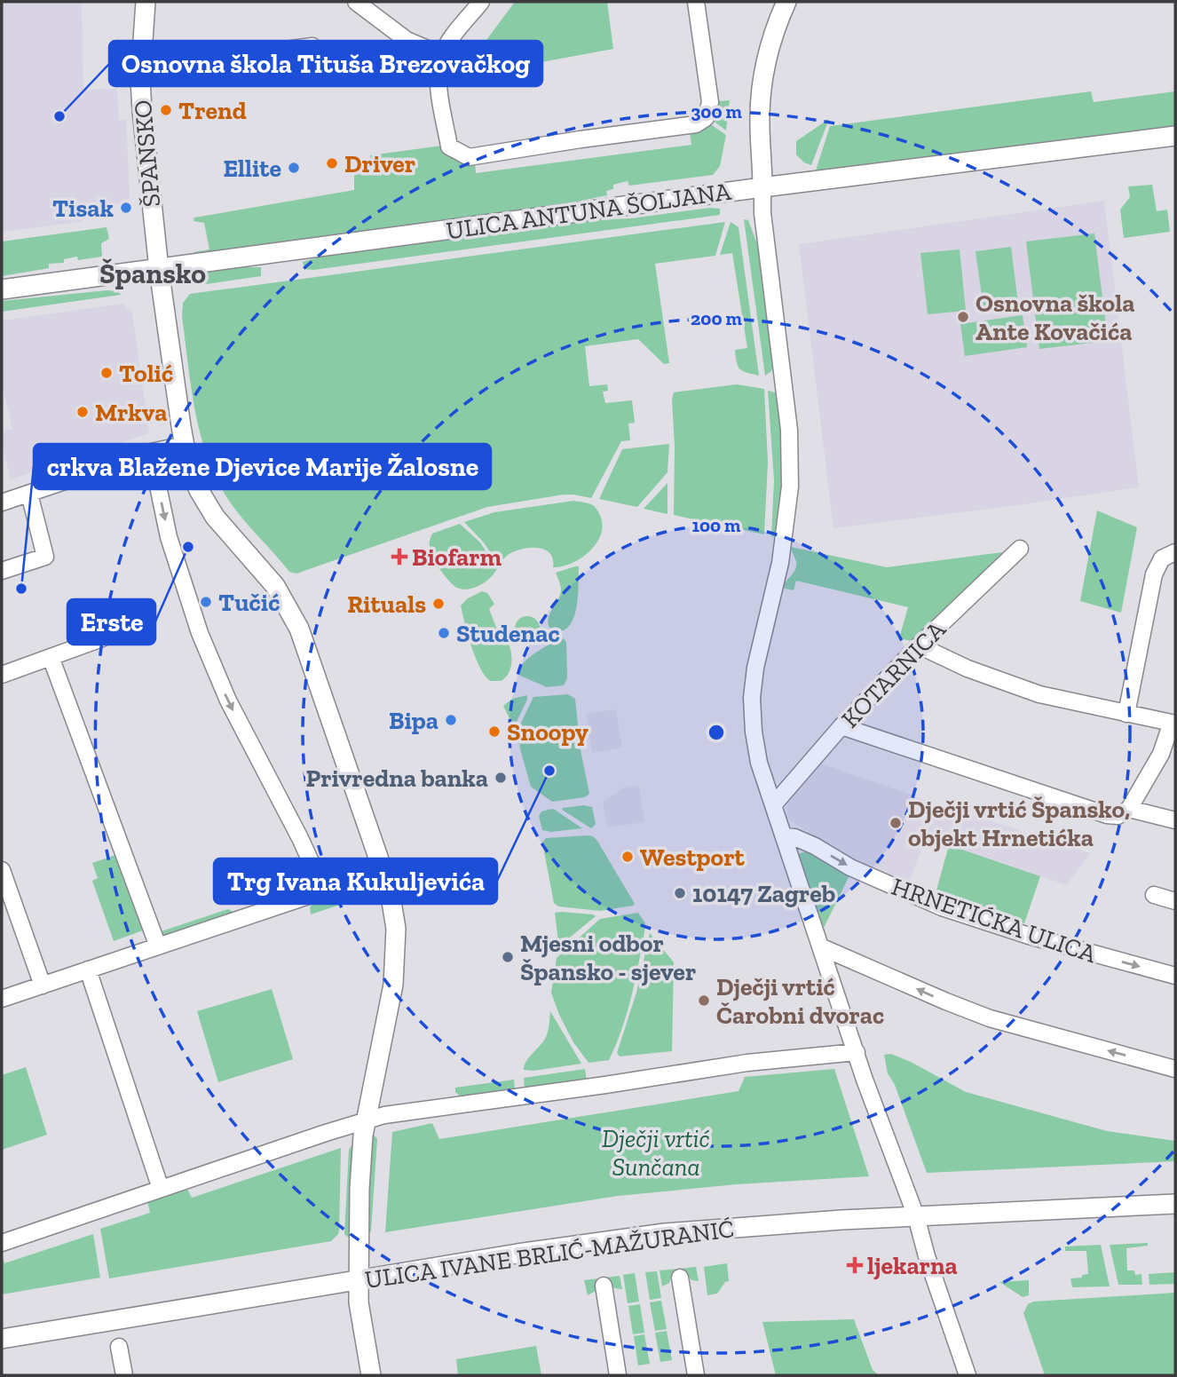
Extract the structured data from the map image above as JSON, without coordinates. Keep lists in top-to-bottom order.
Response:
{
  "streets": {
    "street": [
      "ŠPANSKO",
      "ULICA ANTUNA ŠOLJANA",
      "KOTARNICA",
      "HRNETIĆKA ULICA",
      "ULICA IVANE BRLIĆ-MAŽURANIĆ"
    ]
  },
  "crossings": [
    ["ŠPANSKO", "ULICA ANTUNA ŠOLJANA"],
    ["ŠPANSKO", "ULICA IVANE BRLIĆ-MAŽURANIĆ"]
  ],
  "districts": ["Špansko"],
  "parks": ["Dječji vrtić Sunčana"],
  "places": {
    "other": [
      "Trend",
      "Osnovna škola Tituša Brezovačkog",
      "Driver",
      "Ellite",
      "Tisak",
      "Osnovna škola Ante Kovačića",
      "Tolić",
      "Mrkva",
      "Erste",
      "crkva Blažene Djevice Marije Žalosne",
      "Tučić",
      "Rituals",
      "Studenac",
      "Bipa",
      "Snoopy",
      "Trg Ivana Kukuljevića",
      "Privredna banka",
      "Dječji vrtić Špansko, objekt Hrnetićka",
      "Westport",
      "10147 Zagreb",
      "Mjesni odbor Špansko - sjever",
      "Dječji vrtić Čarobni dvorac"
    ],
    "health": ["Biofarm", "ljekarna"]
  },
  "rings": ["300 m", "200 m", "100 m"]
}
